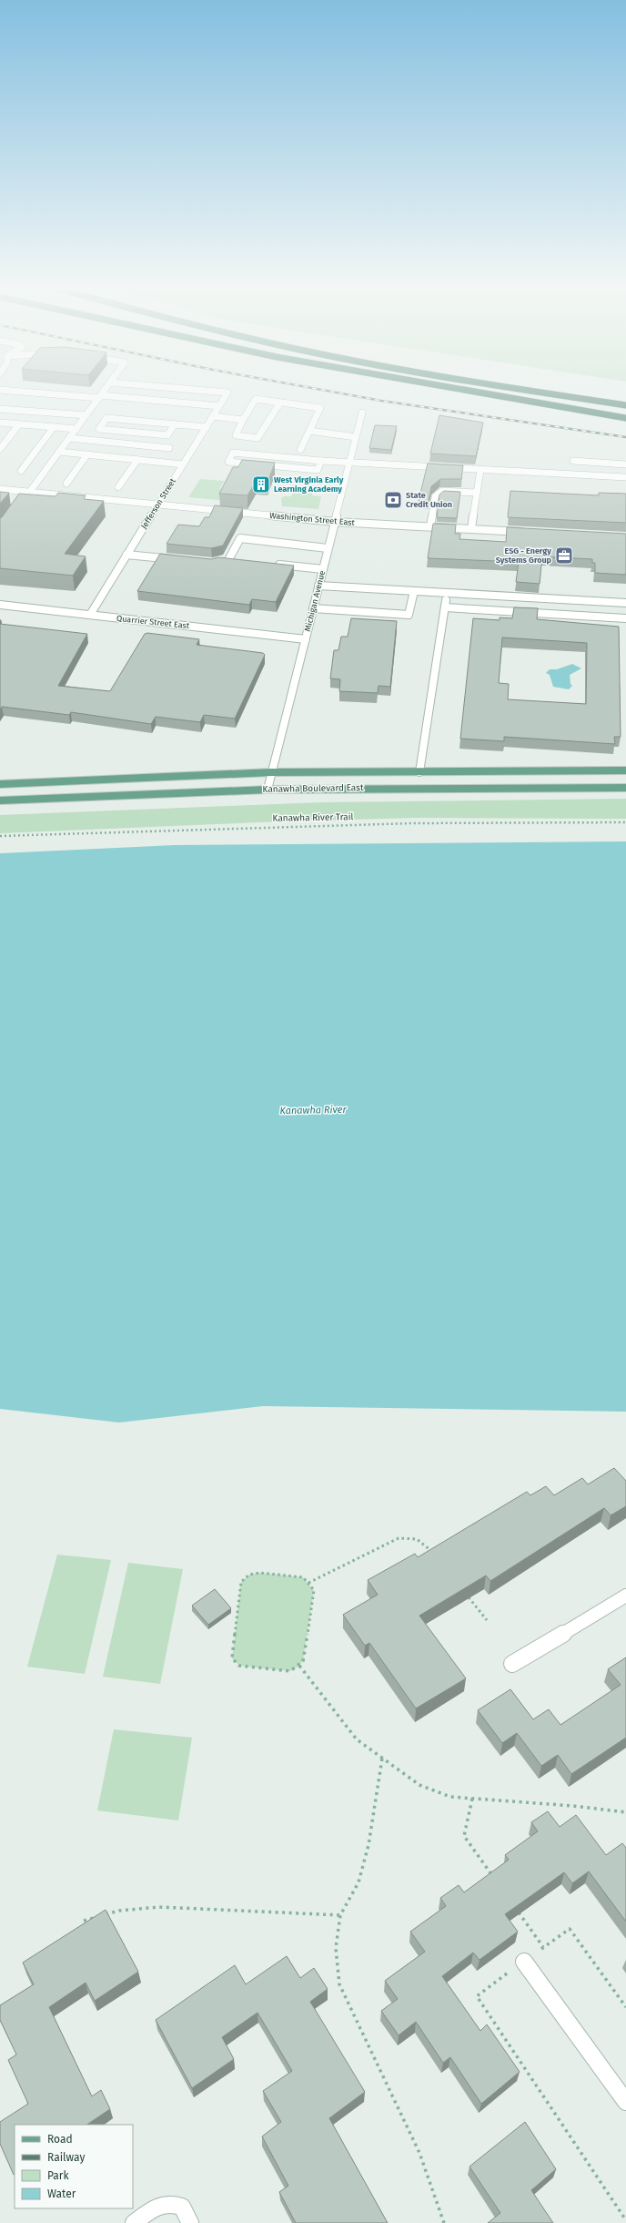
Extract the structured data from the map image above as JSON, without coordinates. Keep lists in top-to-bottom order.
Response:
{
  "streets": {
    "main road": ["Kanawha Boulevard East"],
    "street": [
      "Jefferson Street",
      "Washington Street East",
      "Michigan Avenue",
      "Quarrier Street East"
    ],
    "path": ["Kanawha River Trail"]
  },
  "crossings": [
    ["Jefferson Street", "Washington Street East"],
    ["Jefferson Street", "Quarrier Street East"],
    ["Washington Street East", "Michigan Avenue"],
    ["Michigan Avenue", "Quarrier Street East"],
    ["Michigan Avenue", "Kanawha Boulevard East"]
  ],
  "water": ["Kanawha River"],
  "places": {
    "building": ["West Virginia Early Learning Academy"],
    "bank": ["State Credit Union"],
    "office": ["ESG - Energy Systems Group"]
  },
  "legend": [
    "Road",
    "Railway",
    "Park",
    "Water"
  ]
}
